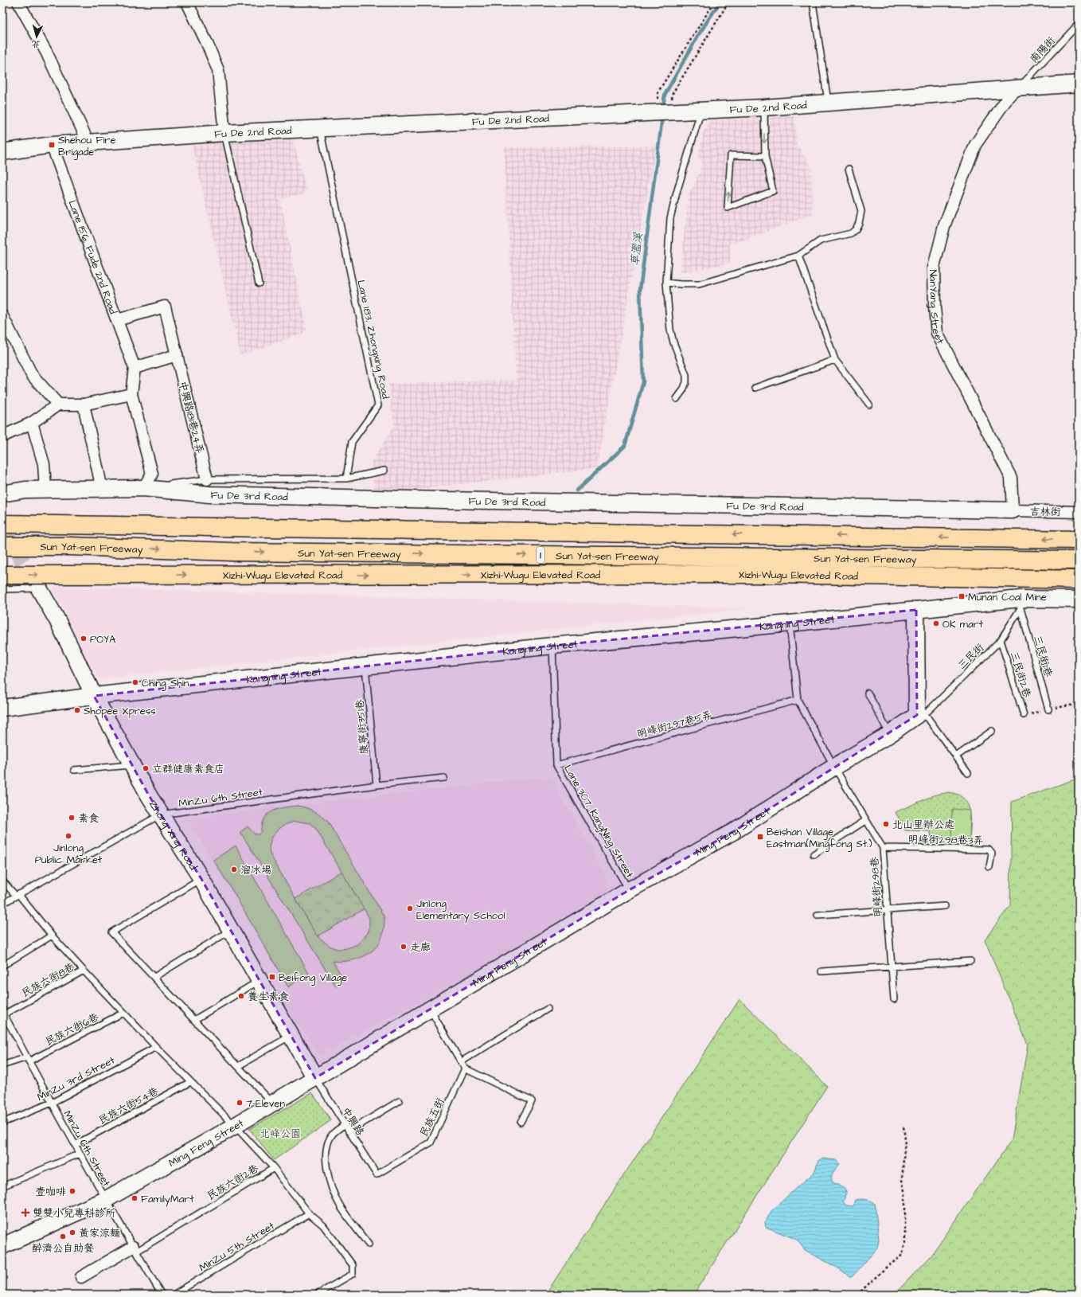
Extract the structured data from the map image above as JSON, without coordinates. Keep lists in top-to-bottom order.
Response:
{
  "streets": {
    "highway": ["Sun Yat-sen Freeway", "1", "Xizhi-Wugu Elevated Road"],
    "street": [
      "Fu De 2nd Road",
      "Lane 156, Fude 2nd Road",
      "NanYang Street",
      "中興路181巷24弄",
      "Fu De 3rd Road",
      "吉林街",
      "Kangning Street",
      "Ming Feng Street",
      "Zhong Xing Road"
    ],
    "lane": [
      "南陽街",
      "Lane 183, Zhongxing Road",
      "三民街",
      "三民街1巷",
      "三民街2巷",
      "明峰街297巷5弄",
      "康寧街351巷",
      "MinZu 6th Street",
      "Lane 307, KangNing Street",
      "明峰街298巷3弄",
      "明峰街298巷",
      "民族六街8巷",
      "民族六街6巷",
      "MinZu 3rd Street",
      "民族六街54巷",
      "民族五街",
      "中興路",
      "民族六街2巷",
      "MinZu 5th Street"
    ]
  },
  "crossings": [
    ["南陽街", "Fu De 2nd Road"],
    ["南陽街", "NanYang Street"],
    ["Fu De 2nd Road", "Lane 156, Fude 2nd Road"],
    ["Fu De 2nd Road", "NanYang Street"],
    ["Fu De 2nd Road", "Lane 183, Zhongxing Road"],
    ["Lane 156, Fude 2nd Road", "中興路181巷24弄"],
    ["NanYang Street", "Fu De 3rd Road"],
    ["NanYang Street", "吉林街"],
    ["Fu De 3rd Road", "吉林街"],
    ["Kangning Street", "三民街"],
    ["Kangning Street", "三民街1巷"],
    ["Kangning Street", "康寧街351巷"],
    ["Kangning Street", "Lane 307, KangNing Street"],
    ["Kangning Street", "Zhong Xing Road"],
    ["三民街", "三民街1巷"],
    ["三民街", "三民街2巷"],
    ["三民街", "Ming Feng Street"],
    ["明峰街297巷5弄", "Lane 307, KangNing Street"],
    ["明峰街297巷5弄", "明峰街298巷"],
    ["康寧街351巷", "MinZu 6th Street"],
    ["MinZu 6th Street", "Ming Feng Street"],
    ["MinZu 6th Street", "Zhong Xing Road"],
    ["MinZu 6th Street", "民族六街8巷"],
    ["MinZu 6th Street", "民族六街6巷"],
    ["MinZu 6th Street", "MinZu 3rd Street"],
    ["MinZu 6th Street", "民族六街54巷"],
    ["MinZu 6th Street", "民族六街2巷"],
    ["Lane 307, KangNing Street", "Ming Feng Street"],
    ["Ming Feng Street", "Zhong Xing Road"],
    ["Ming Feng Street", "明峰街298巷"],
    ["Ming Feng Street", "中興路"],
    ["Zhong Xing Road", "中興路"],
    ["明峰街298巷3弄", "明峰街298巷"],
    ["民族五街", "中興路"]
  ],
  "water": ["草濫溪"],
  "parks": ["北峰公園"],
  "places": {
    "transit": [
      "Shehou Fire Brigade",
      "Munan Coal Mine",
      "Beishan Village Eastman(Mingfong St.)",
      "Beifong Village"
    ],
    "other": [
      "OK mart",
      "POYA",
      "Ching Shin",
      "Shopee Xpress",
      "立群健康素食店",
      "素食",
      "北山里辦公處",
      "Jinlong Public Market",
      "溜冰場",
      "Jinlong Elementary School",
      "走廊",
      "養生素食",
      "7-Eleven",
      "壹咖啡",
      "FamilyMart",
      "黃家涼麵",
      "醉濟公自助餐"
    ],
    "health": ["雙雙小兒專科診所"]
  },
  "north": "bottom"
}
